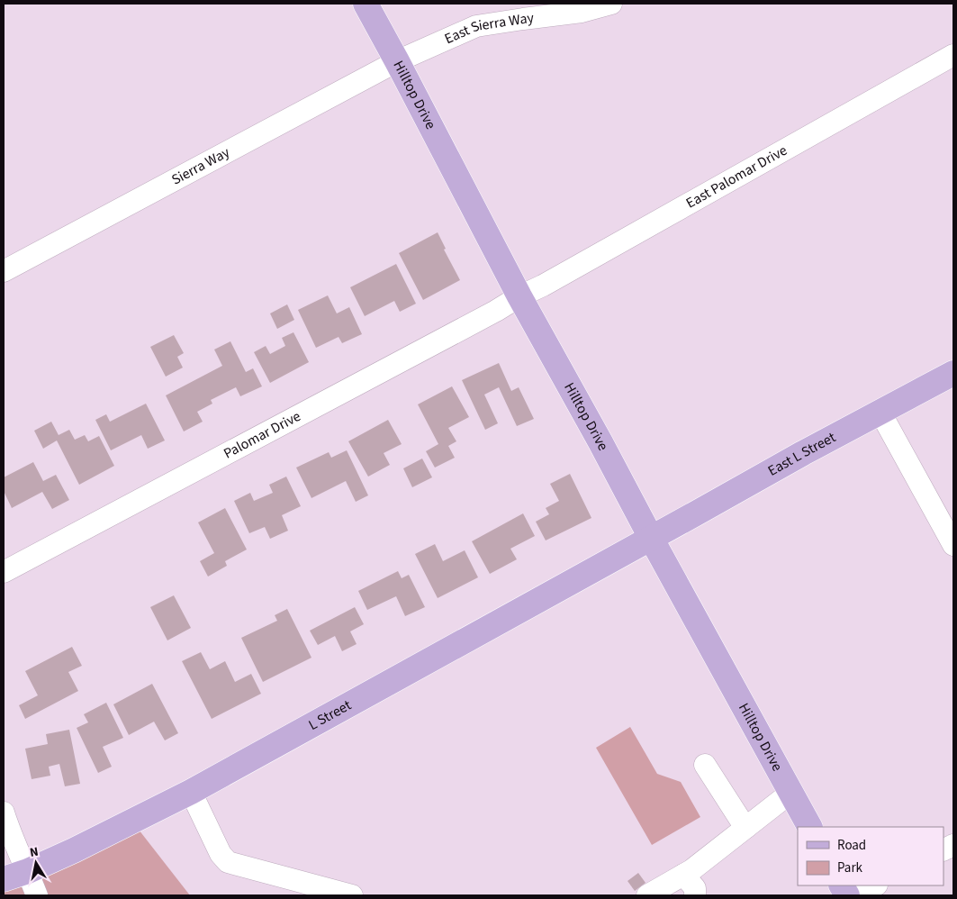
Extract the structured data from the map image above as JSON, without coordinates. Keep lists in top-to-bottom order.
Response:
{
  "streets": {
    "main road": ["Hilltop Drive", "East L Street", "L Street"],
    "street": [
      "East Sierra Way",
      "Sierra Way",
      "East Palomar Drive",
      "Palomar Drive"
    ]
  },
  "crossings": [
    ["East Sierra Way", "Hilltop Drive"],
    ["East Sierra Way", "Sierra Way"],
    ["Hilltop Drive", "Sierra Way"],
    ["Hilltop Drive", "East Palomar Drive"],
    ["Hilltop Drive", "Palomar Drive"],
    ["Hilltop Drive", "East L Street"],
    ["Hilltop Drive", "L Street"],
    ["East Palomar Drive", "Palomar Drive"],
    ["East L Street", "L Street"]
  ],
  "legend": ["Road", "Park"],
  "north": "top"
}
